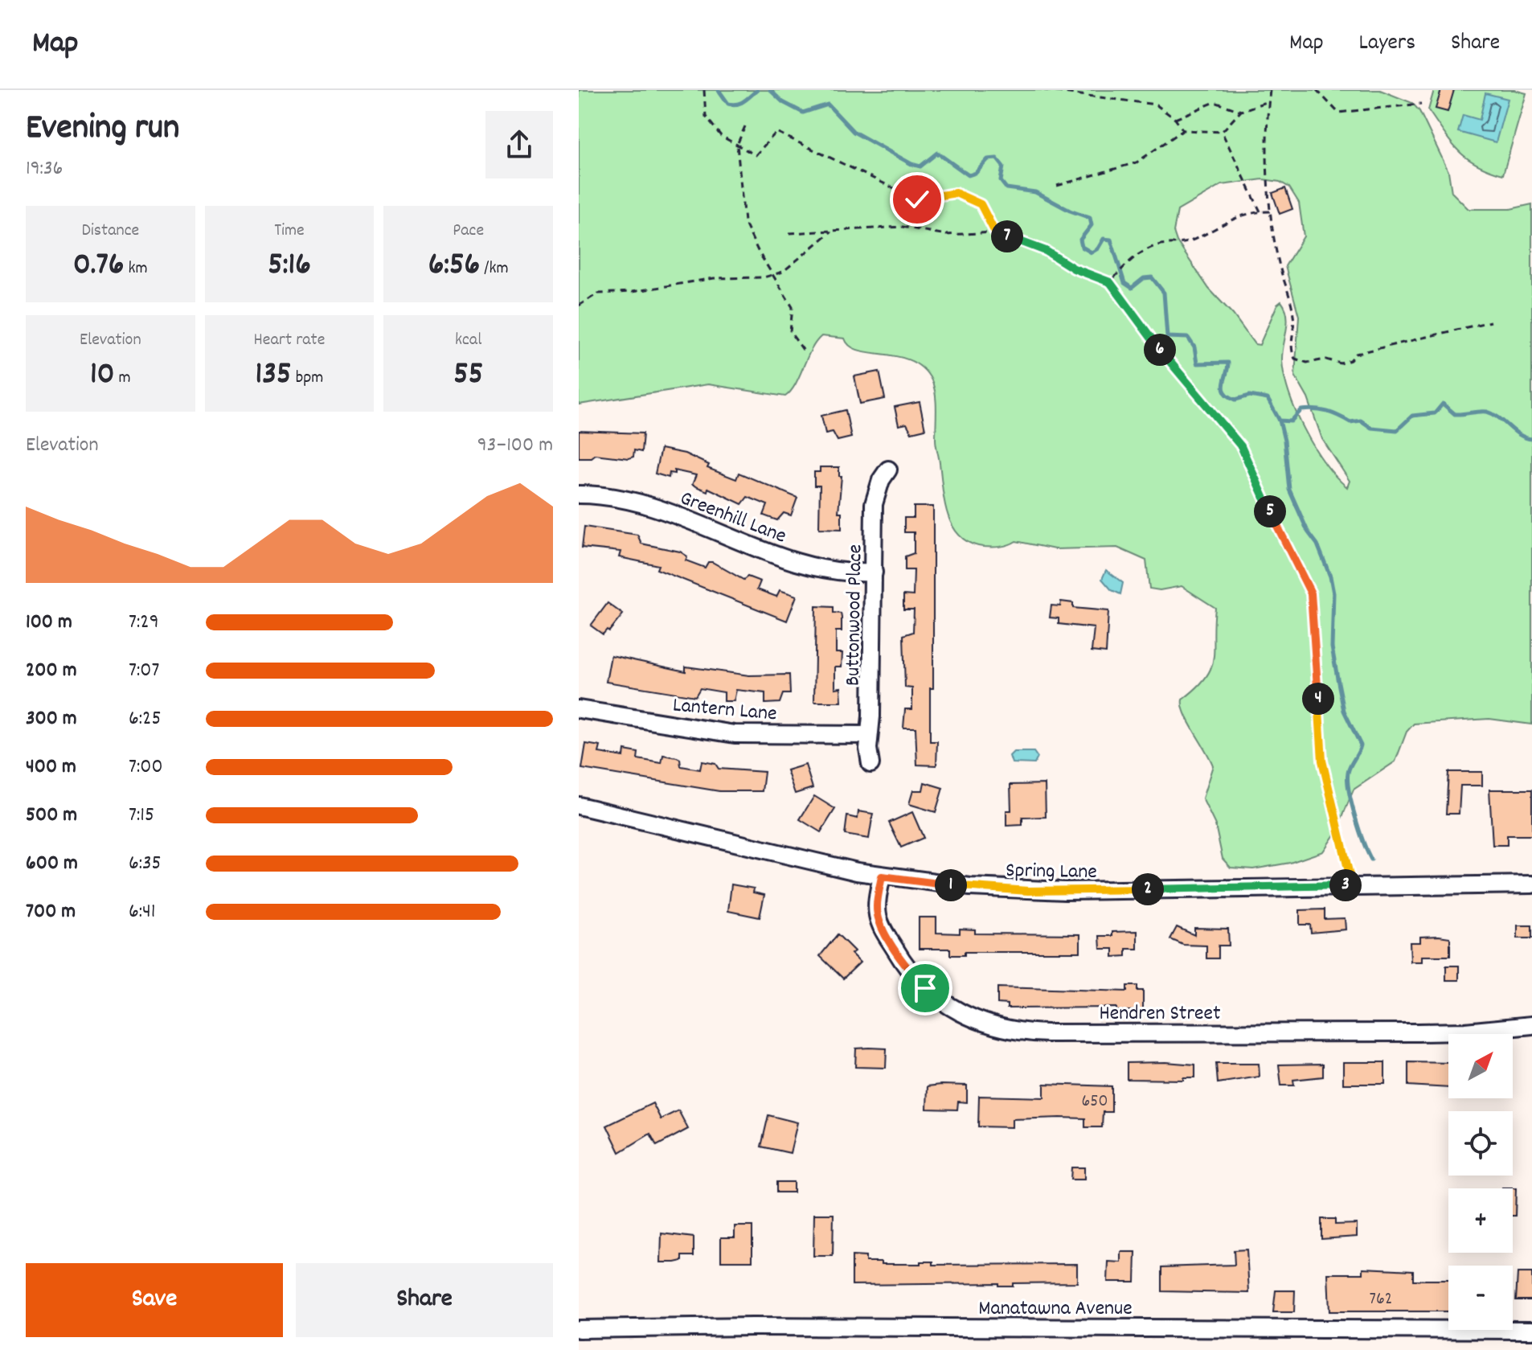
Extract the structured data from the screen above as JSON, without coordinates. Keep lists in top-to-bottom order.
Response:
{
  "streets": {
    "street": [
      "Greenhill Lane",
      "Buttonwood Place",
      "Lantern Lane",
      "Spring Lane",
      "Hendren Street",
      "Manatawna Avenue"
    ]
  },
  "crossings": [
    ["Greenhill Lane", "Buttonwood Place"],
    ["Buttonwood Place", "Lantern Lane"],
    ["Spring Lane", "Hendren Street"]
  ],
  "house_numbers": ["650", "762"],
  "north": "top right",
  "page": {
    "header": "Map",
    "nav": ["Map", "Layers", "Share"],
    "heading": ["Evening run", "19:36"],
    "stats": [
      ["Distance", "0.76 km"],
      ["Time", "5:16"],
      ["Pace", "6:56 /km"],
      ["Elevation", "10 m"],
      ["Heart rate", "135 bpm"],
      ["kcal", "55"]
    ],
    "pins": [
      "7",
      "6",
      "5",
      "4",
      "1",
      "3",
      "2"
    ],
    "chart": ["Elevation", "93–100 m"],
    "list": [
      {
        "name": "100 m",
        "note": "7:29"
      },
      {
        "name": "200 m",
        "note": "7:07"
      },
      {
        "name": "300 m",
        "note": "6:25"
      },
      {
        "name": "400 m",
        "note": "7:00"
      },
      {
        "name": "500 m",
        "note": "7:15"
      },
      {
        "name": "600 m",
        "note": "6:35"
      },
      {
        "name": "700 m",
        "note": "6:41"
      }
    ],
    "map_buttons": ["+", "−"],
    "buttons": ["Save", "Share"]
  }
}
